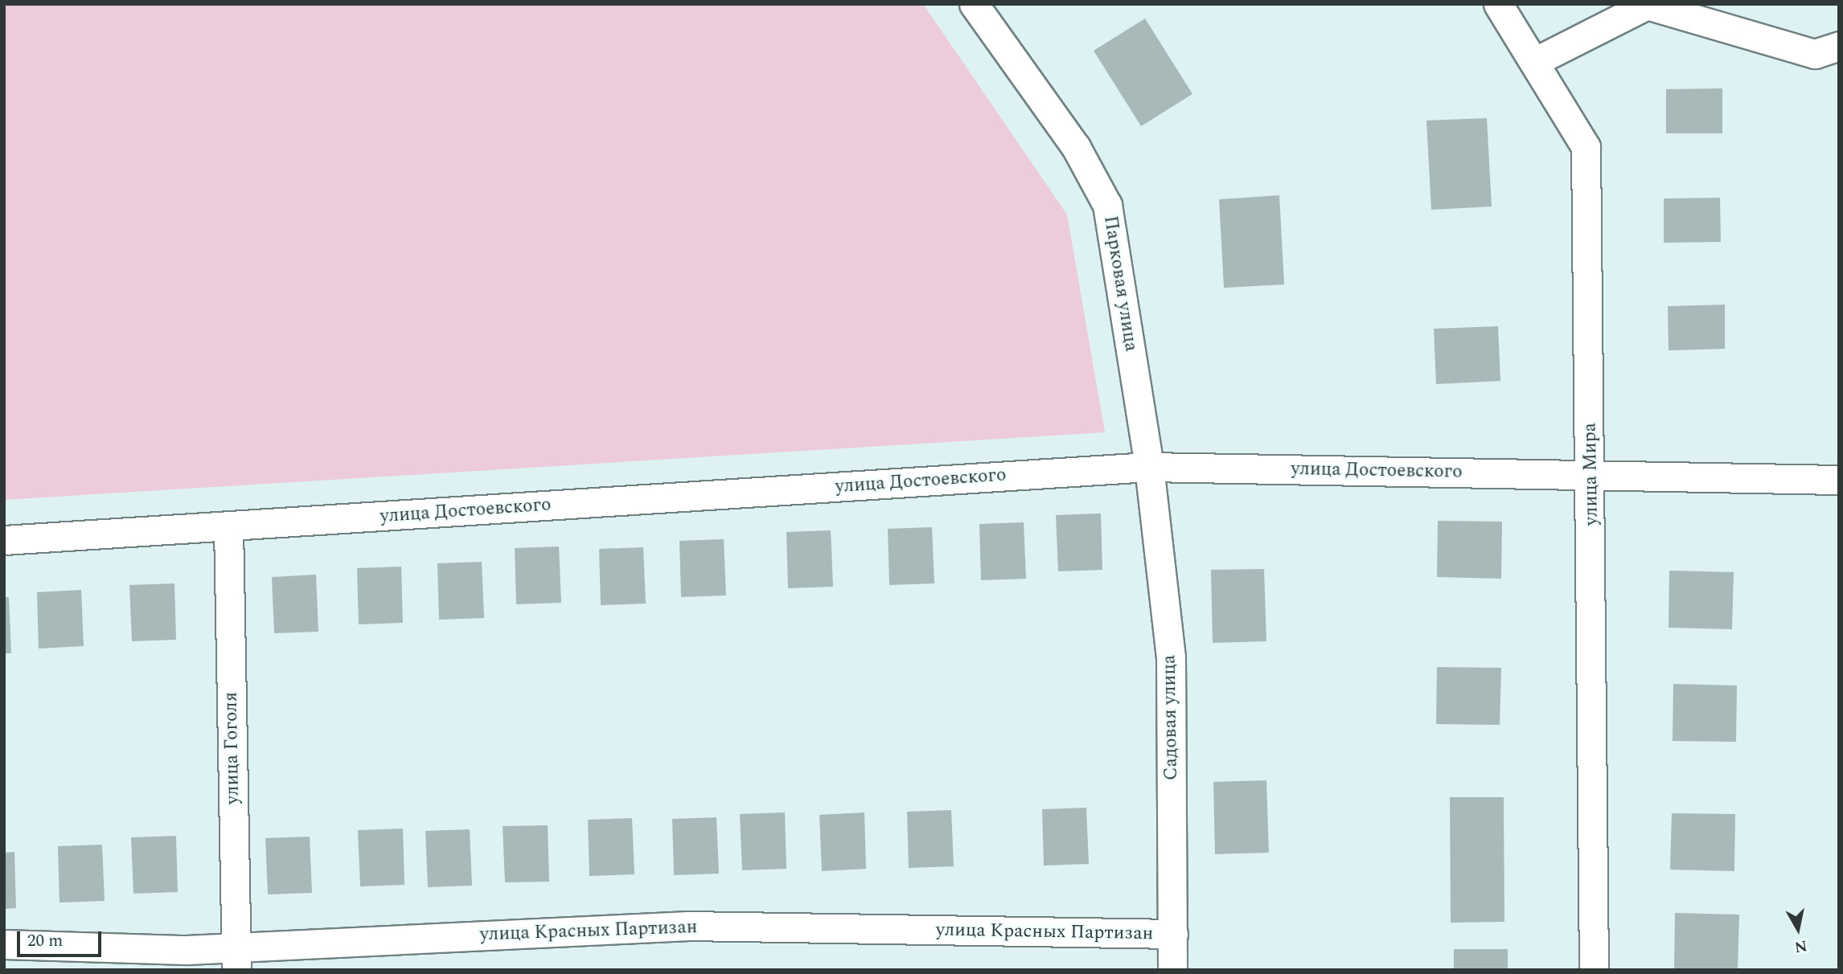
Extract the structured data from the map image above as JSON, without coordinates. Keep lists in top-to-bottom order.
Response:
{
  "streets": {
    "street": [
      "Парковая улица",
      "улица Достоевского",
      "улица Мира",
      "Садовая улица",
      "улица Гоголя",
      "улица Красных Партизан"
    ]
  },
  "crossings": [
    ["Парковая улица", "улица Достоевского"],
    ["Парковая улица", "Садовая улица"],
    ["улица Достоевского", "улица Мира"],
    ["улица Достоевского", "Садовая улица"],
    ["улица Достоевского", "улица Гоголя"],
    ["Садовая улица", "улица Красных Партизан"],
    ["улица Гоголя", "улица Красных Партизан"]
  ],
  "scale_bar": "20 m",
  "north": "bottom"
}
